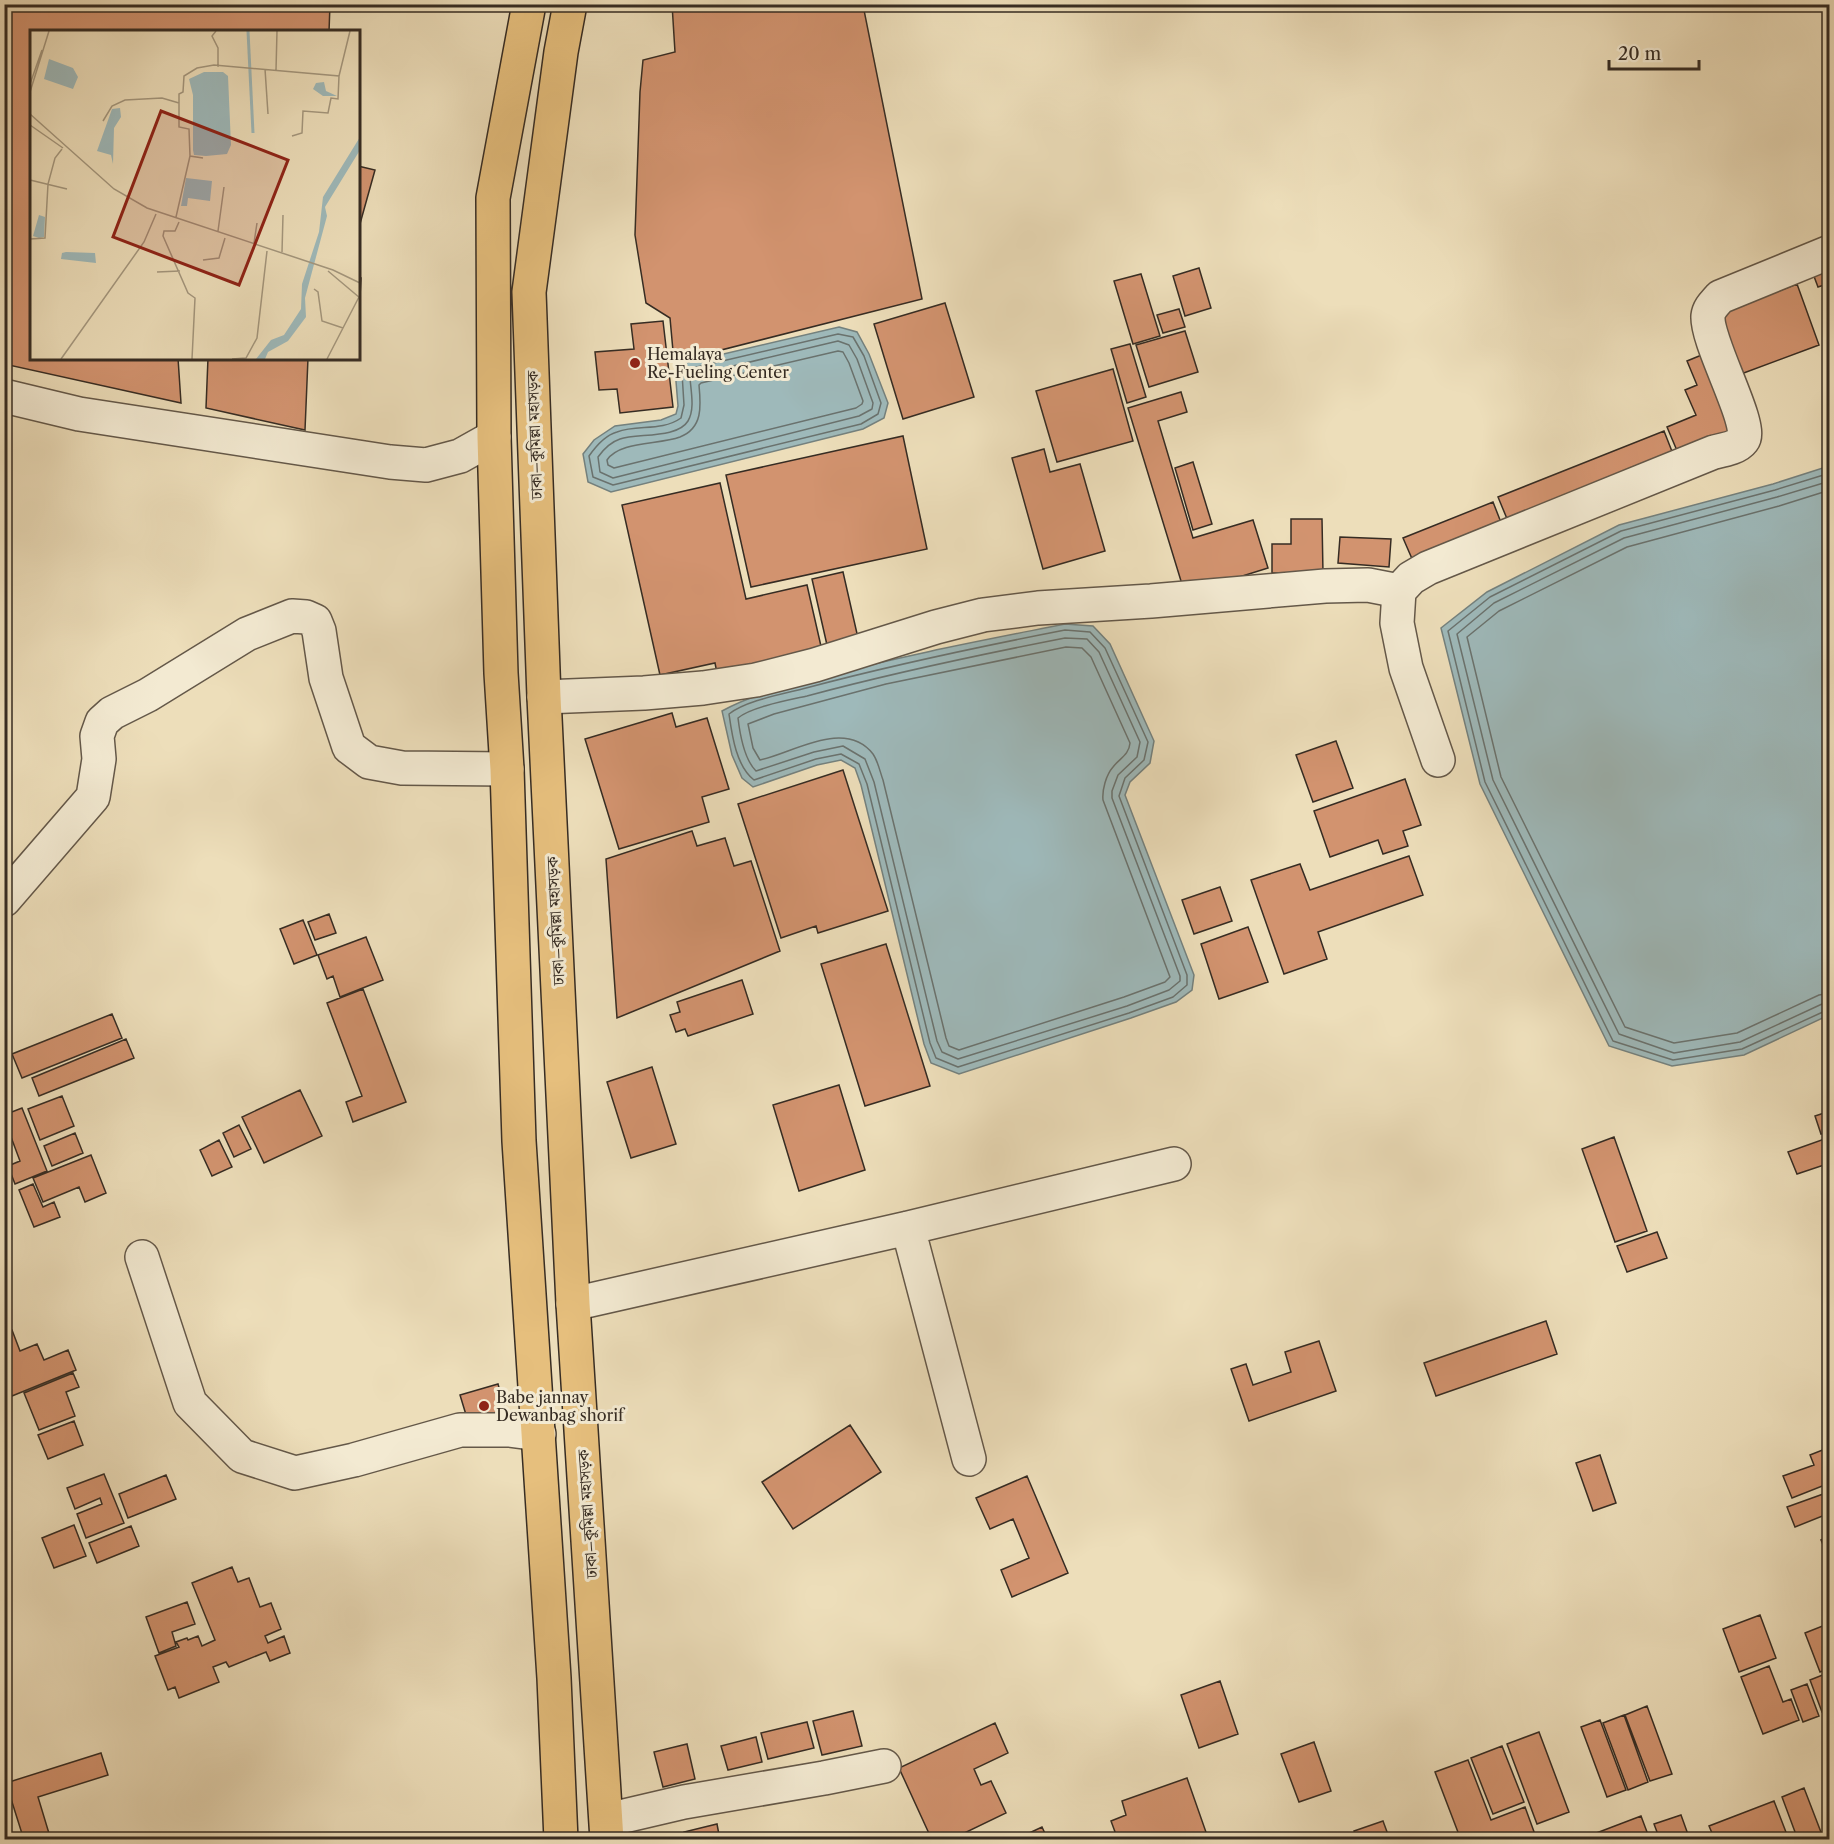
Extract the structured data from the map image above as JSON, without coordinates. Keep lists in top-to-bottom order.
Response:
{
  "streets": {
    "highway": ["ঢাকা–কুমিল্লা মহাসড়ক"]
  },
  "places": ["Hemalaya Re-Fueling Center", "Babe jannay Dewanbag shorif"],
  "scale_bar": "20 m"
}
